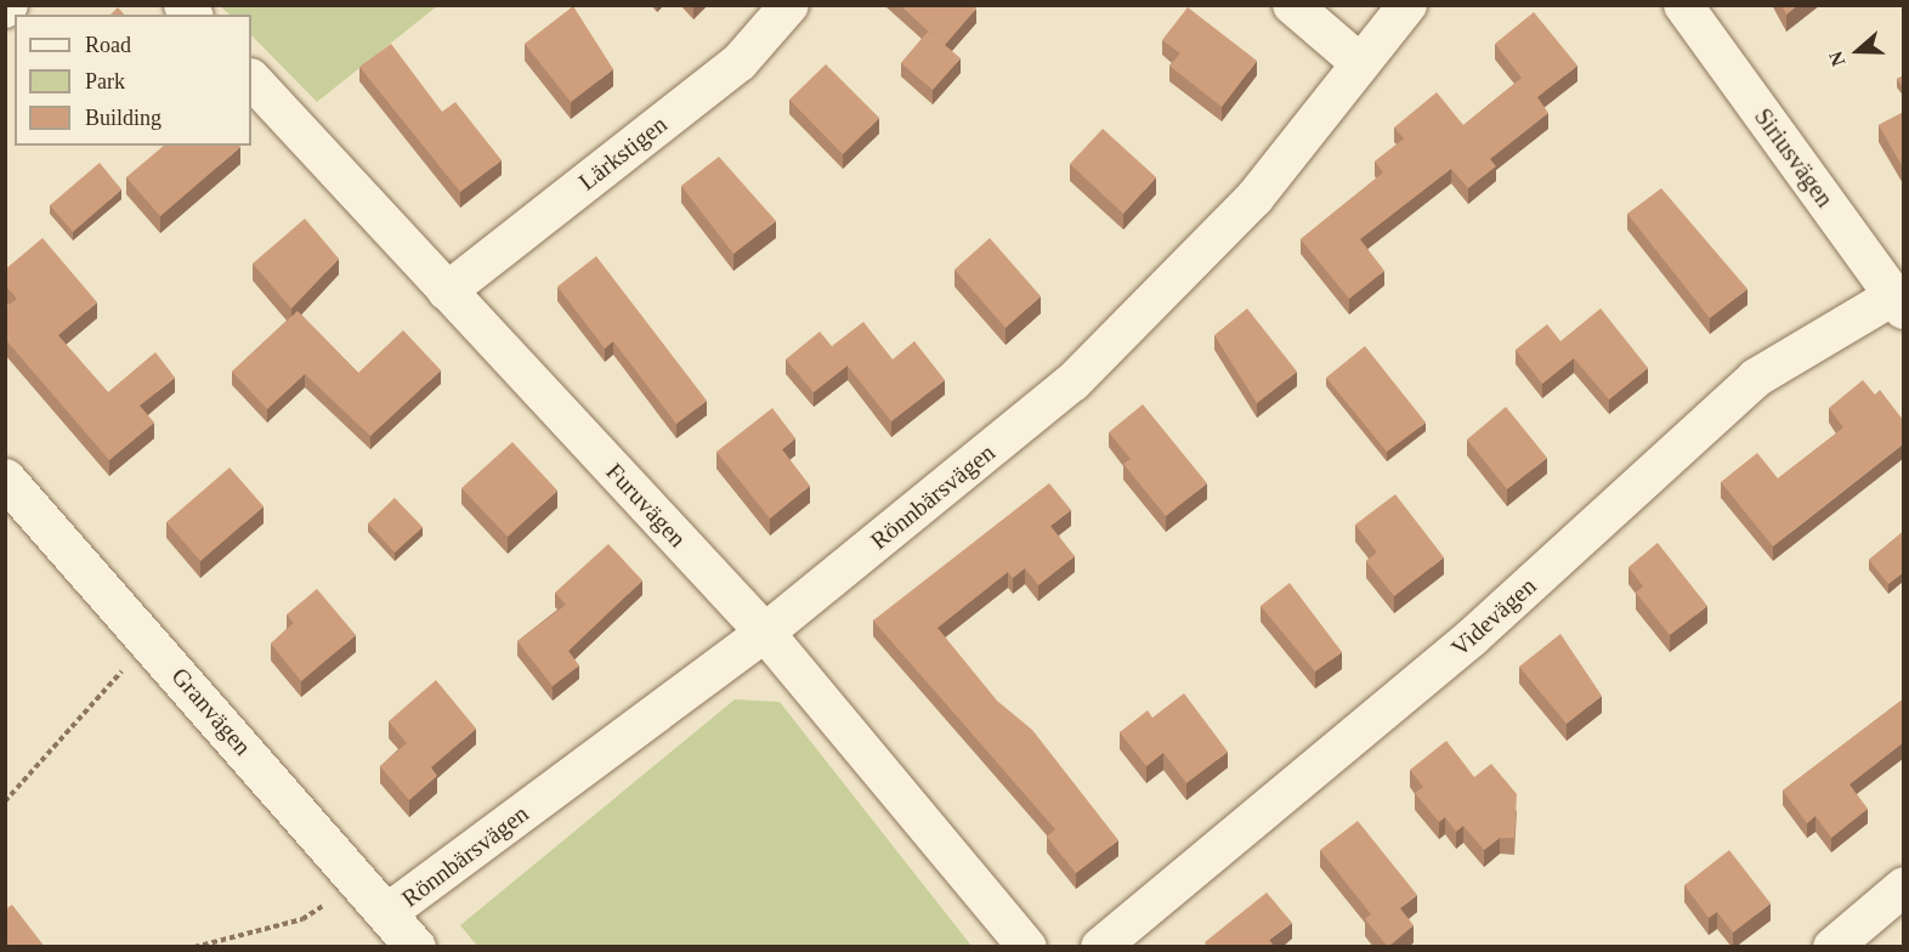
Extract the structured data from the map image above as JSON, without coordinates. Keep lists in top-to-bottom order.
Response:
{
  "streets": {
    "street": [
      "Lärkstigen",
      "Siriusvägen",
      "Rönnbärsvägen",
      "Furuvägen",
      "Videvägen",
      "Granvägen"
    ]
  },
  "crossings": [
    ["Lärkstigen", "Furuvägen"],
    ["Siriusvägen", "Videvägen"],
    ["Rönnbärsvägen", "Furuvägen"],
    ["Rönnbärsvägen", "Granvägen"]
  ],
  "legend": ["Road", "Park", "Building"],
  "north": "left"
}
